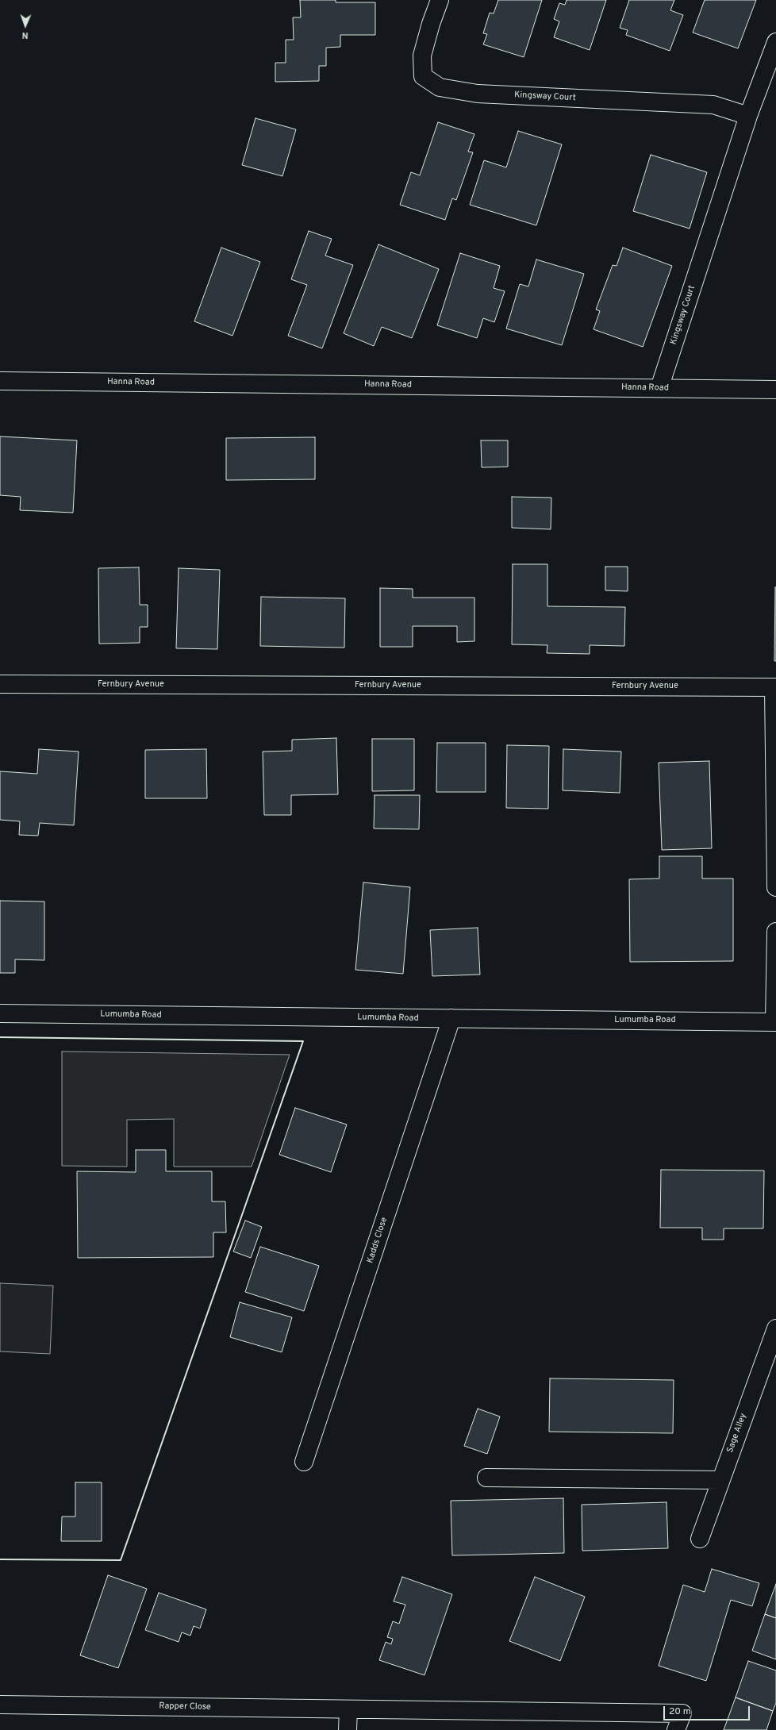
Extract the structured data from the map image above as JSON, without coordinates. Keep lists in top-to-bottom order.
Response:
{
  "streets": {
    "street": [
      "Kingsway Court",
      "Hanna Road",
      "Fernbury Avenue",
      "Lumumba Road",
      "Kadds Close",
      "Sage Alley",
      "Rapper Close"
    ]
  },
  "crossings": [
    ["Kingsway Court", "Hanna Road"],
    ["Lumumba Road", "Kadds Close"]
  ],
  "scale_bar": "20 m",
  "north": "bottom"
}
